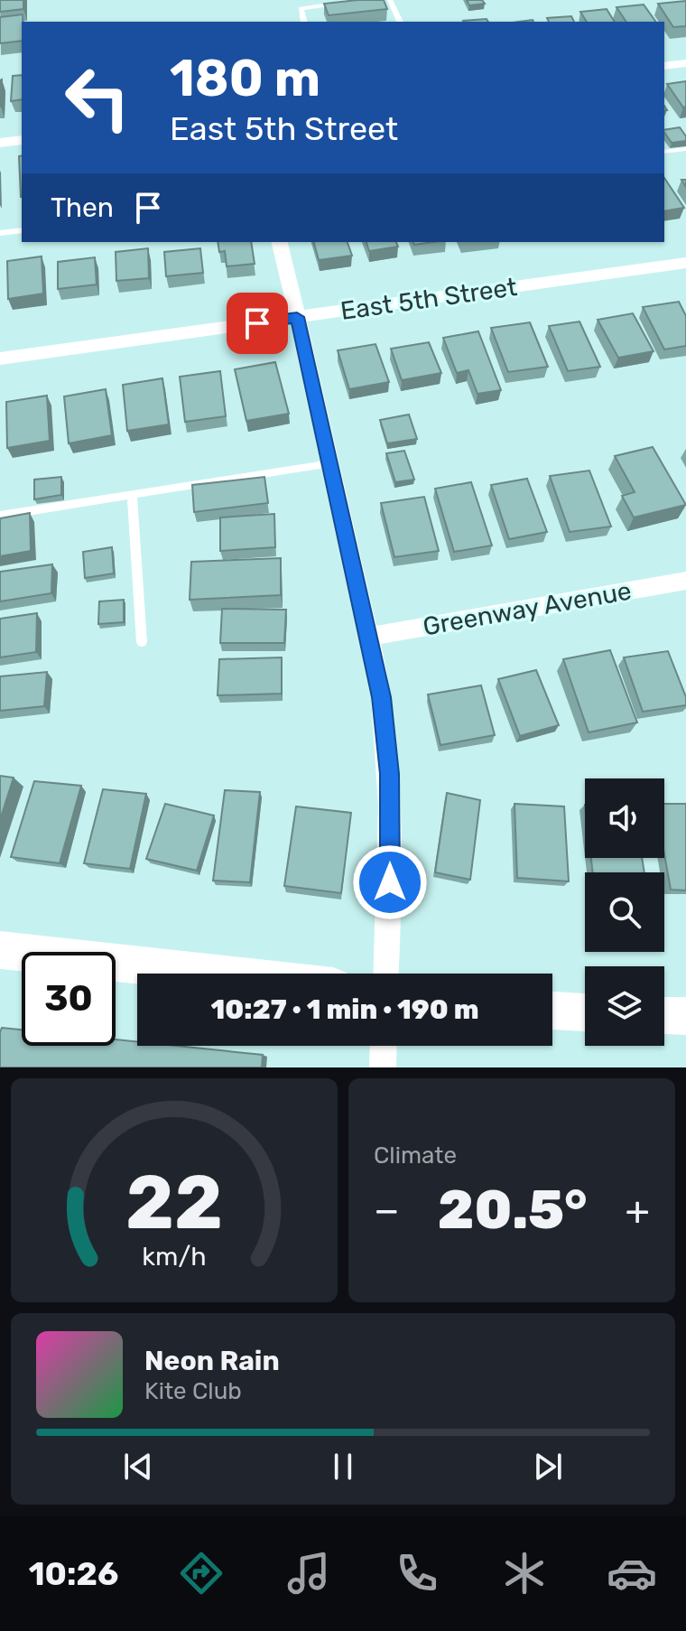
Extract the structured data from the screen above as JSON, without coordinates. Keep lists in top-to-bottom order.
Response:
{
  "streets": {
    "street": ["East 5th Street", "Greenway Avenue"]
  },
  "page": {
    "turn": ["180 m", "East 5th Street"],
    "then": "Then",
    "limit": "30",
    "trip": "10:27 · 1 min · 190 m",
    "tile": "Climate",
    "heat": ["−", "20.5°", "+"],
    "song": ["Neon Rain", "Kite Club"],
    "tabs": "10:26",
    "gauge": ["22", "km/h"]
  }
}
